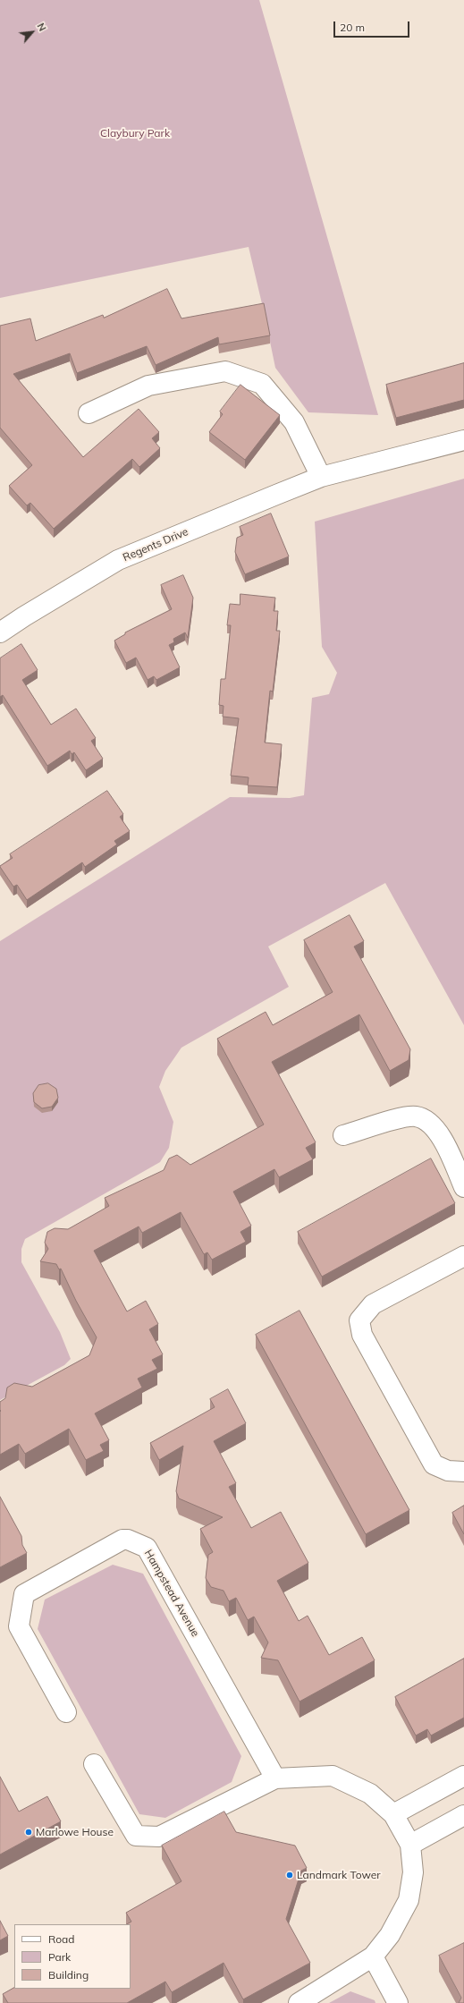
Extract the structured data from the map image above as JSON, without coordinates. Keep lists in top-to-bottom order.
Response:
{
  "streets": {
    "street": ["Regents Drive", "Hampstead Avenue"]
  },
  "parks": ["Claybury Park"],
  "places": ["Marlowe House", "Landmark Tower"],
  "legend": ["Road", "Park", "Building"],
  "scale_bar": "20 m",
  "north": "top right"
}
